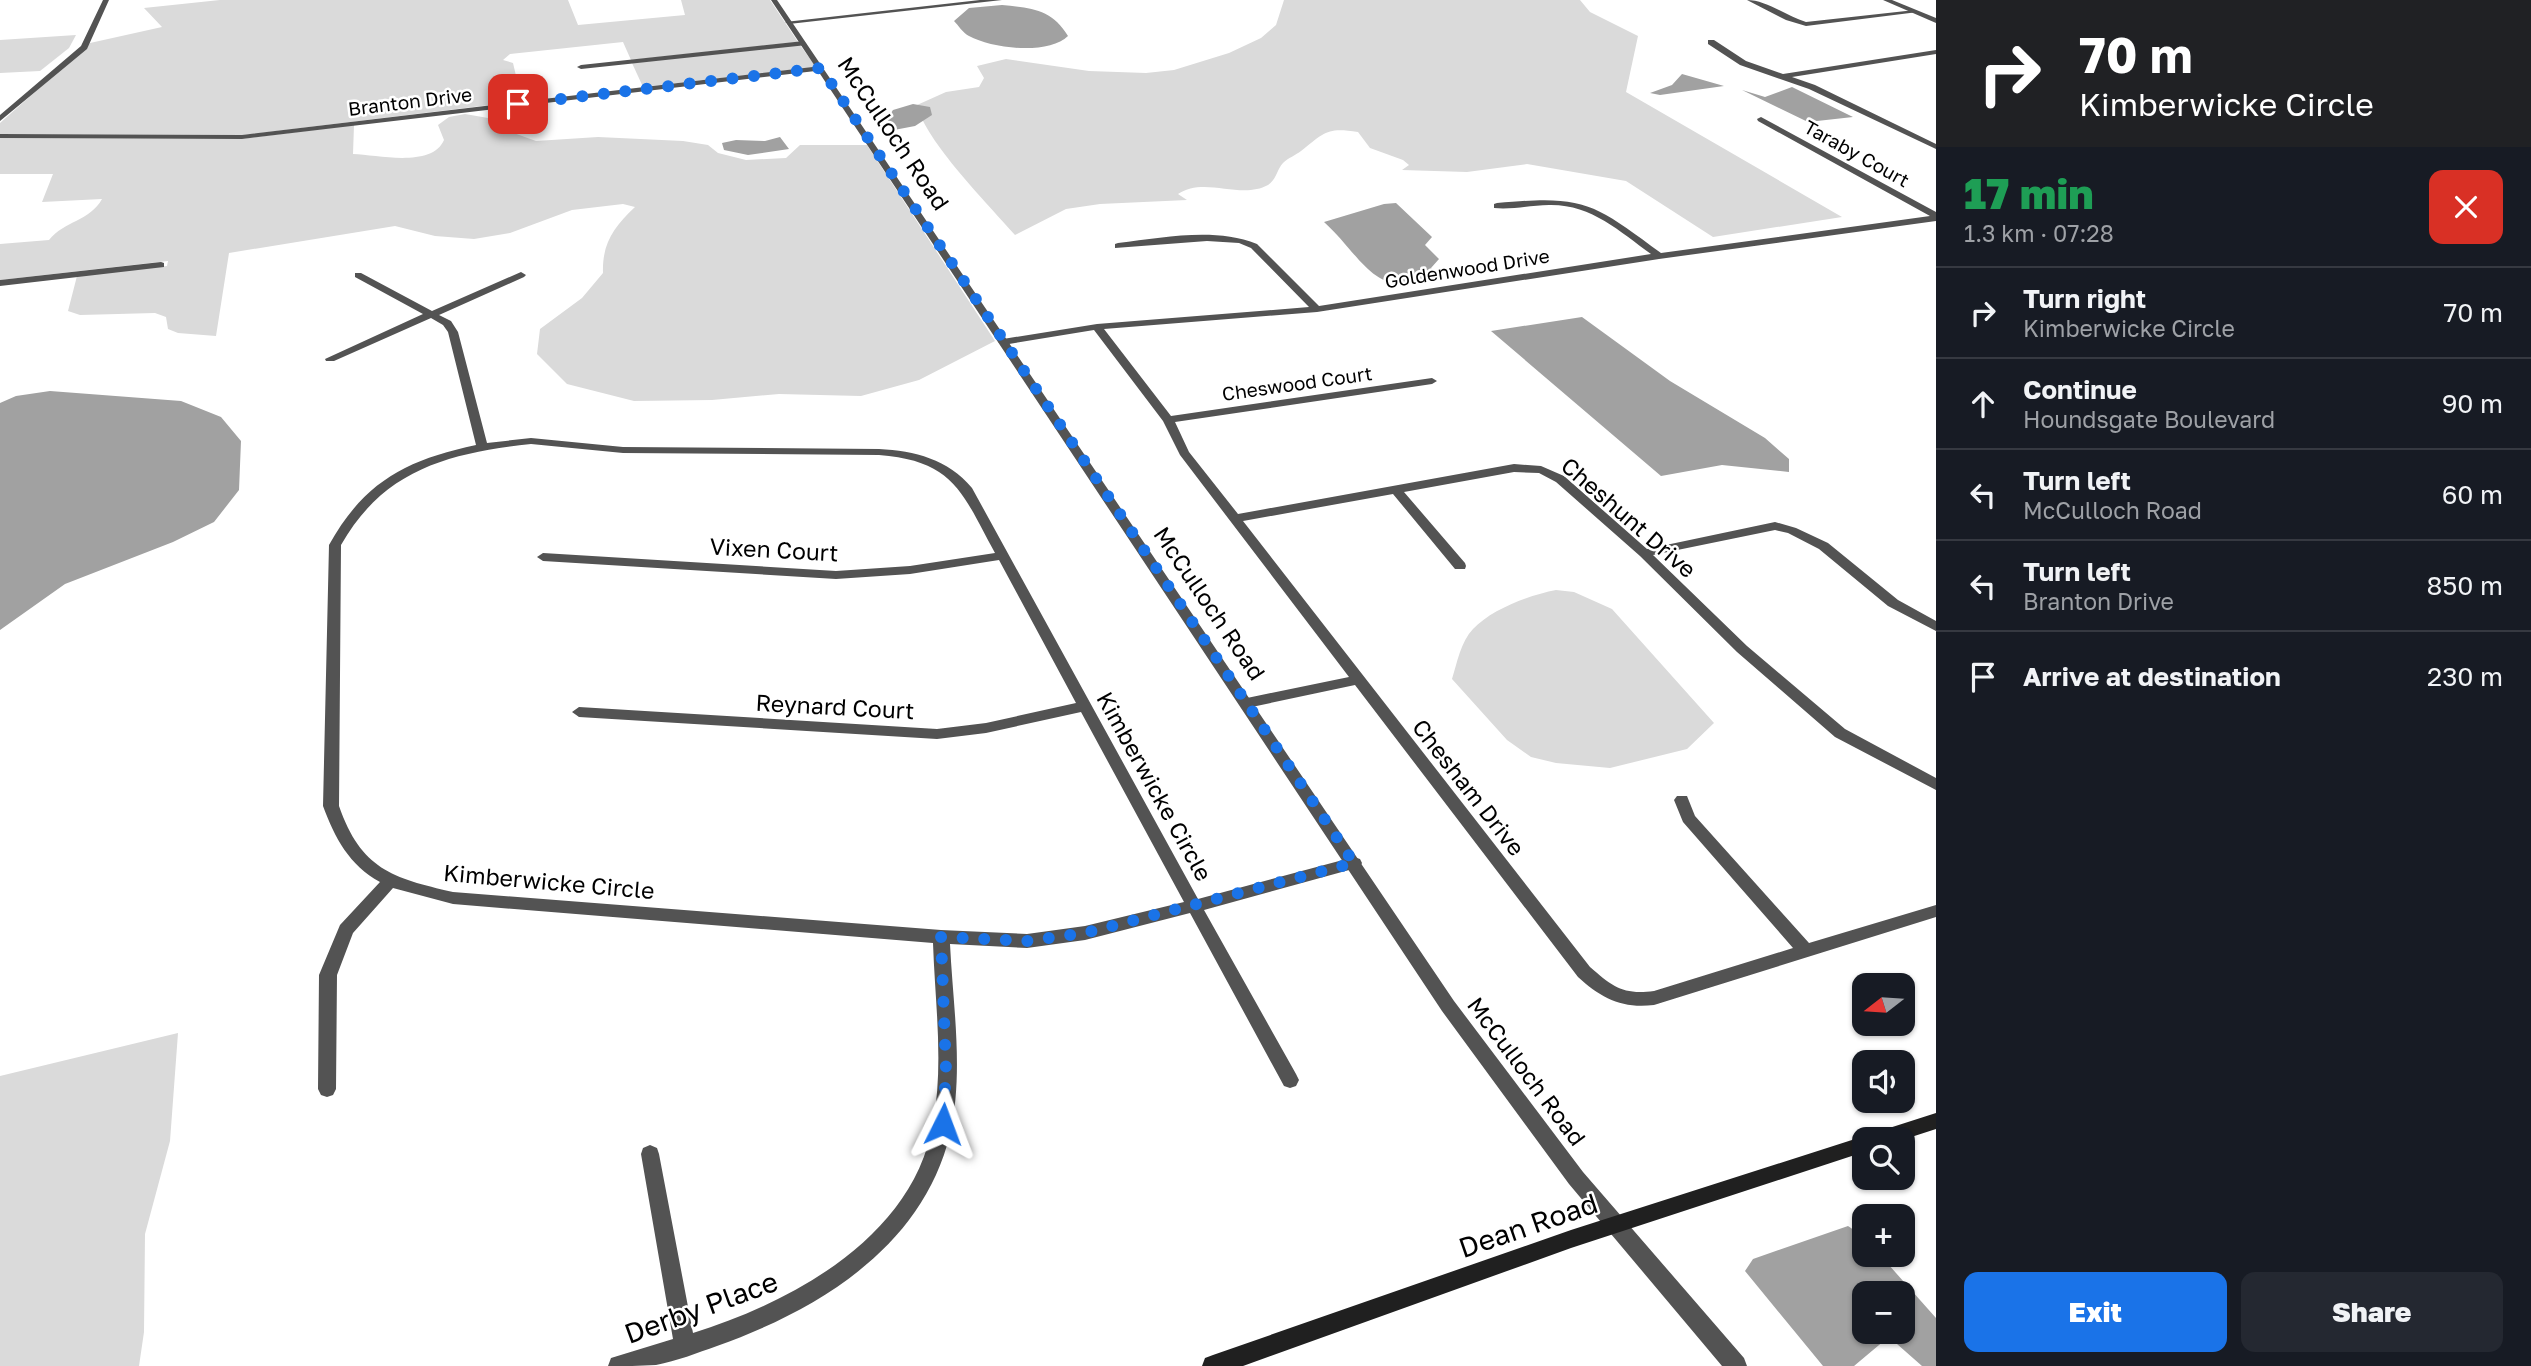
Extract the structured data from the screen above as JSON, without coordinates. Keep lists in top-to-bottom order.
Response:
{
  "streets": {
    "main road": ["Dean Road"],
    "street": [
      "Branton Drive",
      "McCulloch Road",
      "Taraby Court",
      "Goldenwood Drive",
      "Cheswood Court",
      "Cheshunt Drive",
      "Vixen Court",
      "Reynard Court",
      "Kimberwicke Circle",
      "Chesham Drive",
      "Derby Place"
    ]
  },
  "crossings": [
    ["Branton Drive", "McCulloch Road"],
    ["McCulloch Road", "Goldenwood Drive"],
    ["McCulloch Road", "Dean Road"],
    ["Taraby Court", "Goldenwood Drive"],
    ["Goldenwood Drive", "Chesham Drive"],
    ["Cheswood Court", "Chesham Drive"],
    ["Cheshunt Drive", "Chesham Drive"],
    ["Vixen Court", "Kimberwicke Circle"],
    ["Reynard Court", "Kimberwicke Circle"],
    ["Kimberwicke Circle", "Derby Place"]
  ],
  "north": "left",
  "page": {
    "turn": ["70 m", "Kimberwicke Circle"],
    "heading": ["17 min", "1.3 km · 07:28"],
    "list": [
      {
        "name": "Turn right",
        "note": "Kimberwicke Circle",
        "value": "70 m"
      },
      {
        "name": "Continue",
        "note": "Houndsgate Boulevard",
        "value": "90 m"
      },
      {
        "name": "Turn left",
        "note": "McCulloch Road",
        "value": "60 m"
      },
      {
        "name": "Turn left",
        "note": "Branton Drive",
        "value": "850 m"
      },
      {
        "name": "Arrive at destination",
        "value": "230 m"
      }
    ],
    "map_buttons": ["+", "−"],
    "buttons": ["Exit", "Share"]
  }
}
